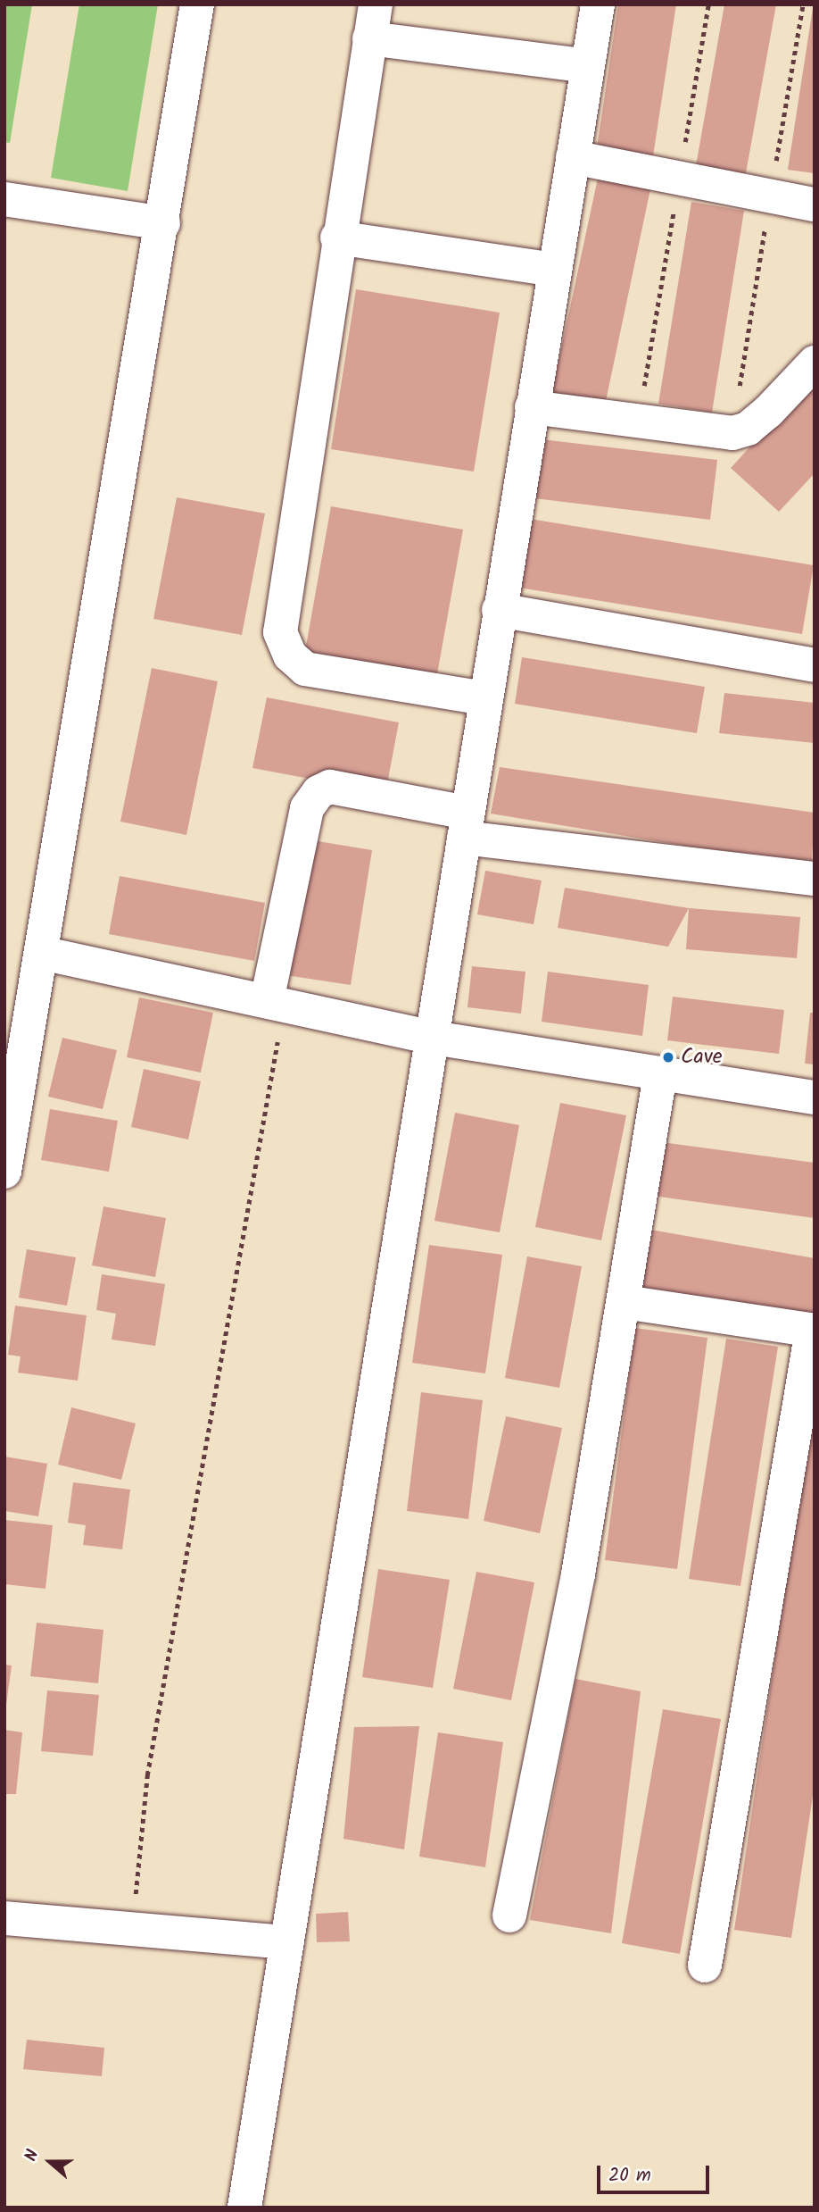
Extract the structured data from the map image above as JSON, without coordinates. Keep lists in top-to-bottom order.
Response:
{
  "places": ["Cave"],
  "scale_bar": "20 m",
  "north": "left"
}
